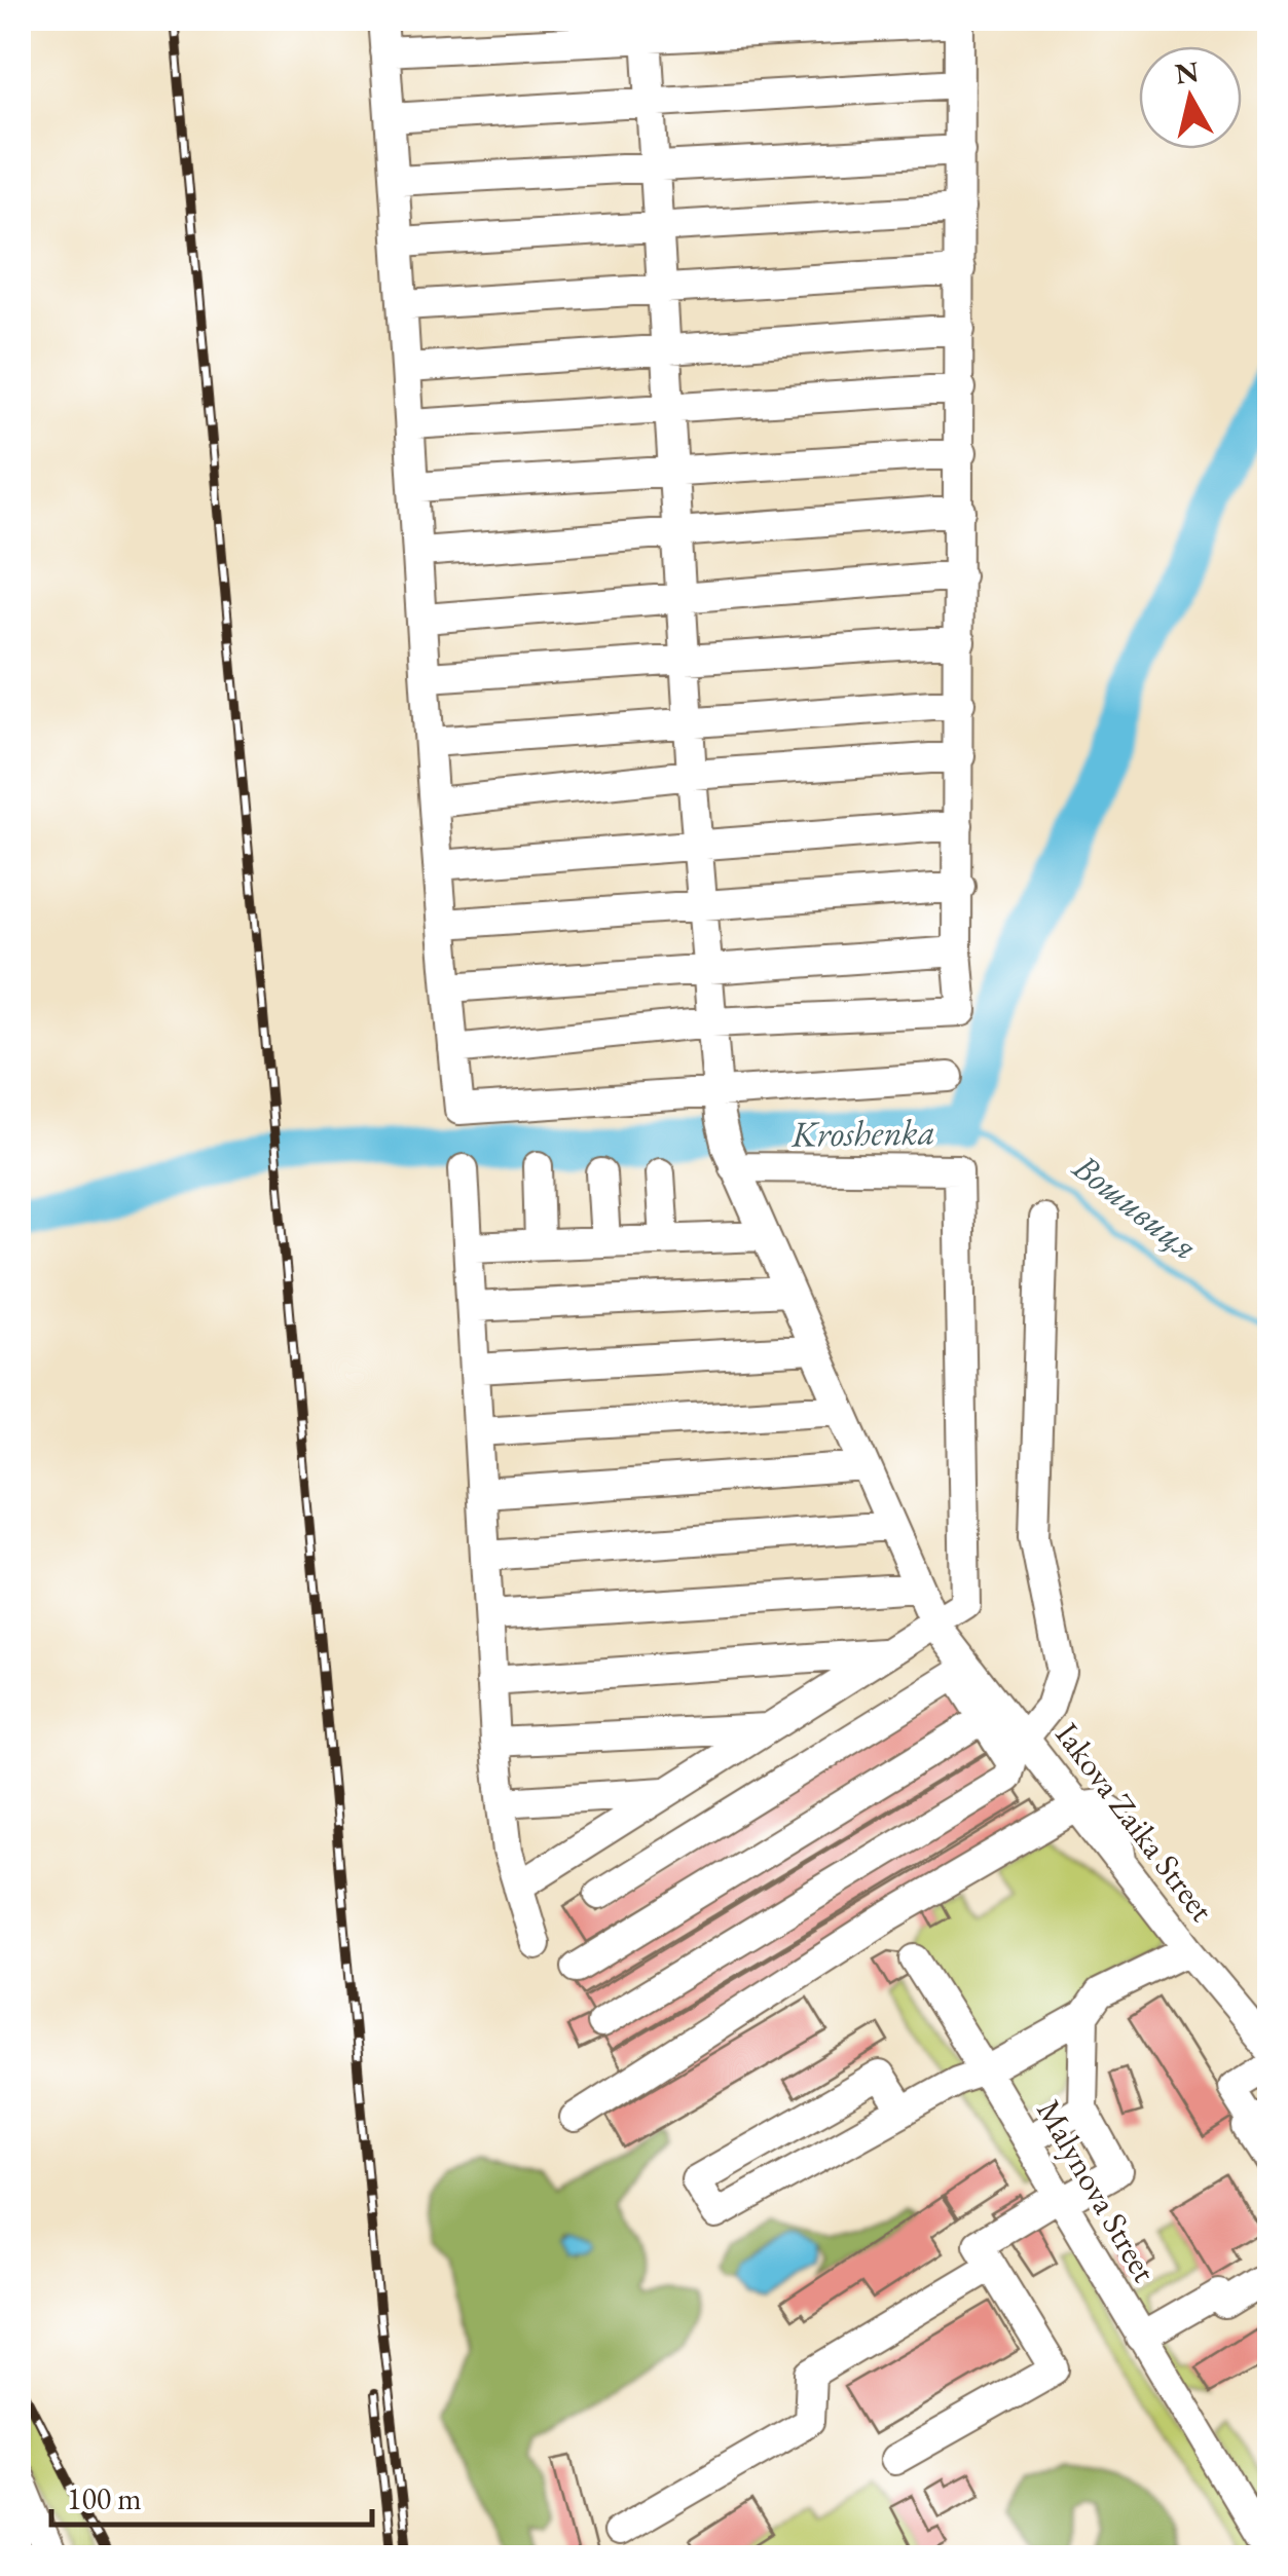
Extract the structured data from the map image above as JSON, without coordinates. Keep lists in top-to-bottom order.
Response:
{
  "streets": {
    "street": ["Iakova Zaika Street", "Malynova Street"]
  },
  "water": ["Kroshenka", "Вошивиця"],
  "scale_bar": "100 m",
  "north": "top"
}
